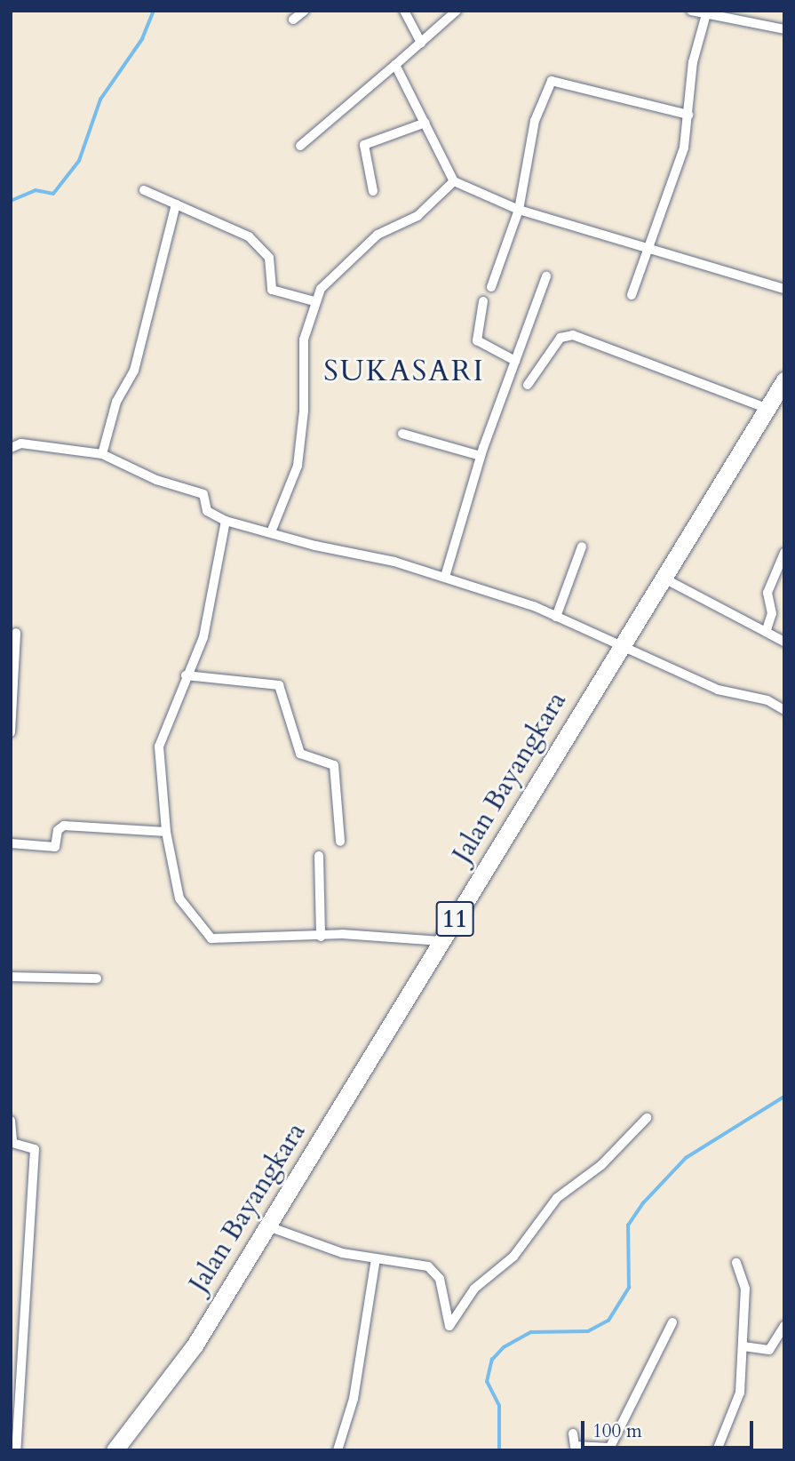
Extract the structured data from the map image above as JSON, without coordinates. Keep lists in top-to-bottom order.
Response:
{
  "streets": {
    "highway": ["Jalan Bayangkara", "11"]
  },
  "districts": ["SUKASARI"],
  "scale_bar": "100 m"
}
